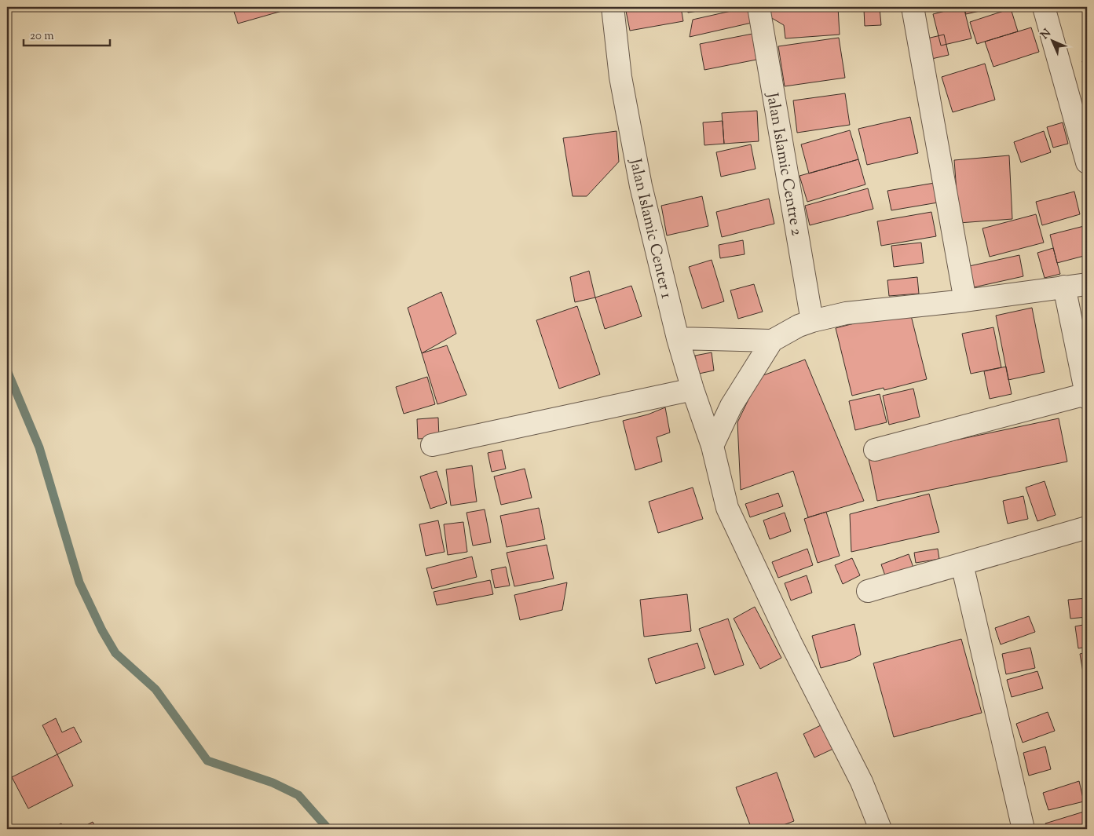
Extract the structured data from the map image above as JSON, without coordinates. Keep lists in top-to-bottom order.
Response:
{
  "streets": {
    "street": ["Jalan Islamic Centre 2", "Jalan Islamic Center 1"]
  },
  "scale_bar": "20 m",
  "north": "top left"
}
